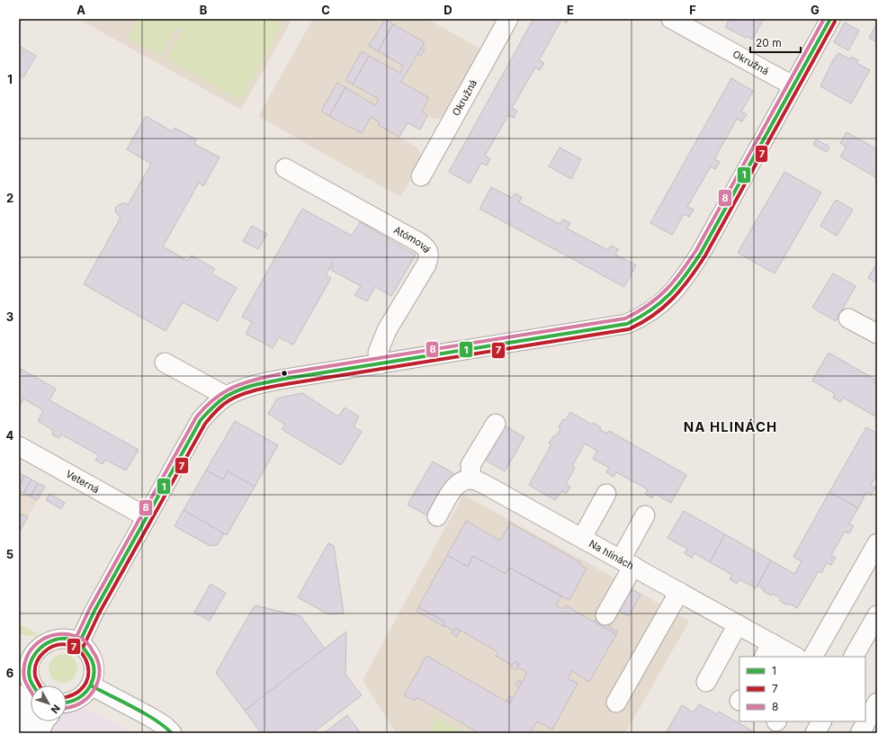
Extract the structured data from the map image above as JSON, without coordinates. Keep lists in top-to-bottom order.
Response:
{
  "streets": {
    "street": [
      "Okružná",
      "Atómová",
      "Veterná",
      "Na hlinách"
    ]
  },
  "districts": ["NA HLINÁCH"],
  "lines": ["transit line 1", "transit line 8", "transit line 7"],
  "legend": ["1", "7", "8"],
  "scale_bar": "20 m",
  "north": "bottom right",
  "grid": {
    "columns": [
      "A",
      "B",
      "C",
      "D",
      "E",
      "F",
      "G"
    ],
    "rows": [
      "1",
      "2",
      "3",
      "4",
      "5",
      "6"
    ]
  }
}
